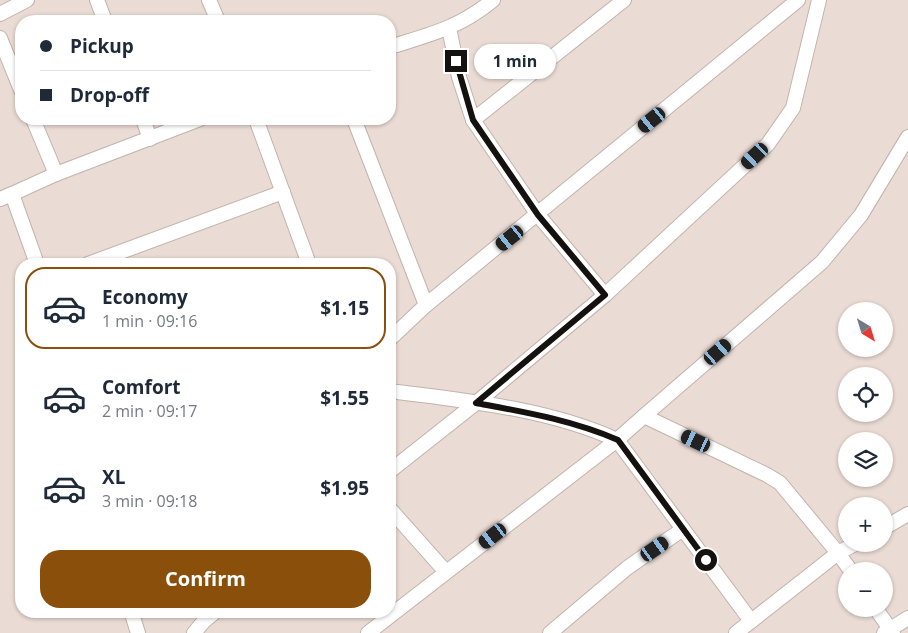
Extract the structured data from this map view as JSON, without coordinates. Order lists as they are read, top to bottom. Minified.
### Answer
{"north":"bottom right","page":{"banner":["Pickup","Drop-off"],"bubble":"1 min","list":[{"name":"Economy","note":"1 min · 09:16","value":"$1.15"},{"name":"Comfort","note":"2 min · 09:17","value":"$1.55"},{"name":"XL","note":"3 min · 09:18","value":"$1.95"}],"map_buttons":["+","−"],"buttons":"Confirm"}}
